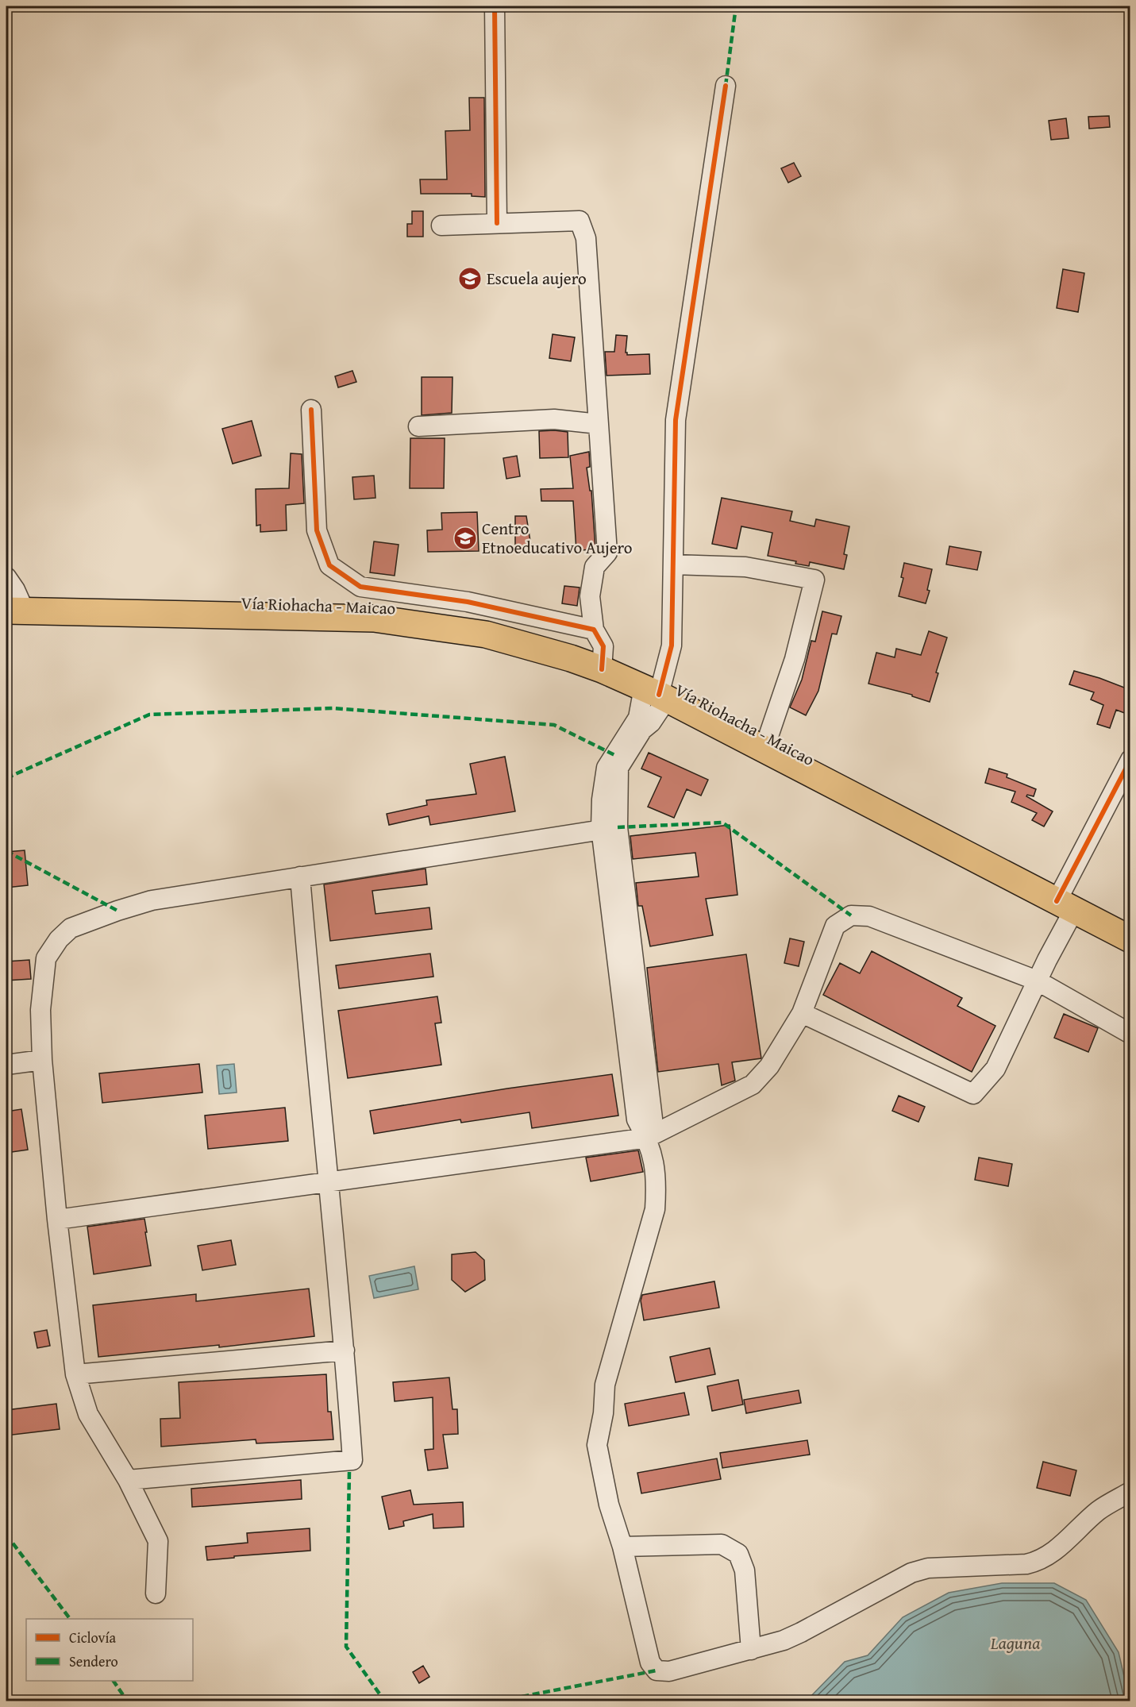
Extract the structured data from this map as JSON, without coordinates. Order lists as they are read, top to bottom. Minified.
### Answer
{"streets":{"highway":["Vía Riohacha - Maicao"]},"water":["Laguna"],"places":{"school or university":["Escuela aujero","Centro Etnoeducativo Aujero"]},"legend":["Ciclovía","Sendero"]}
